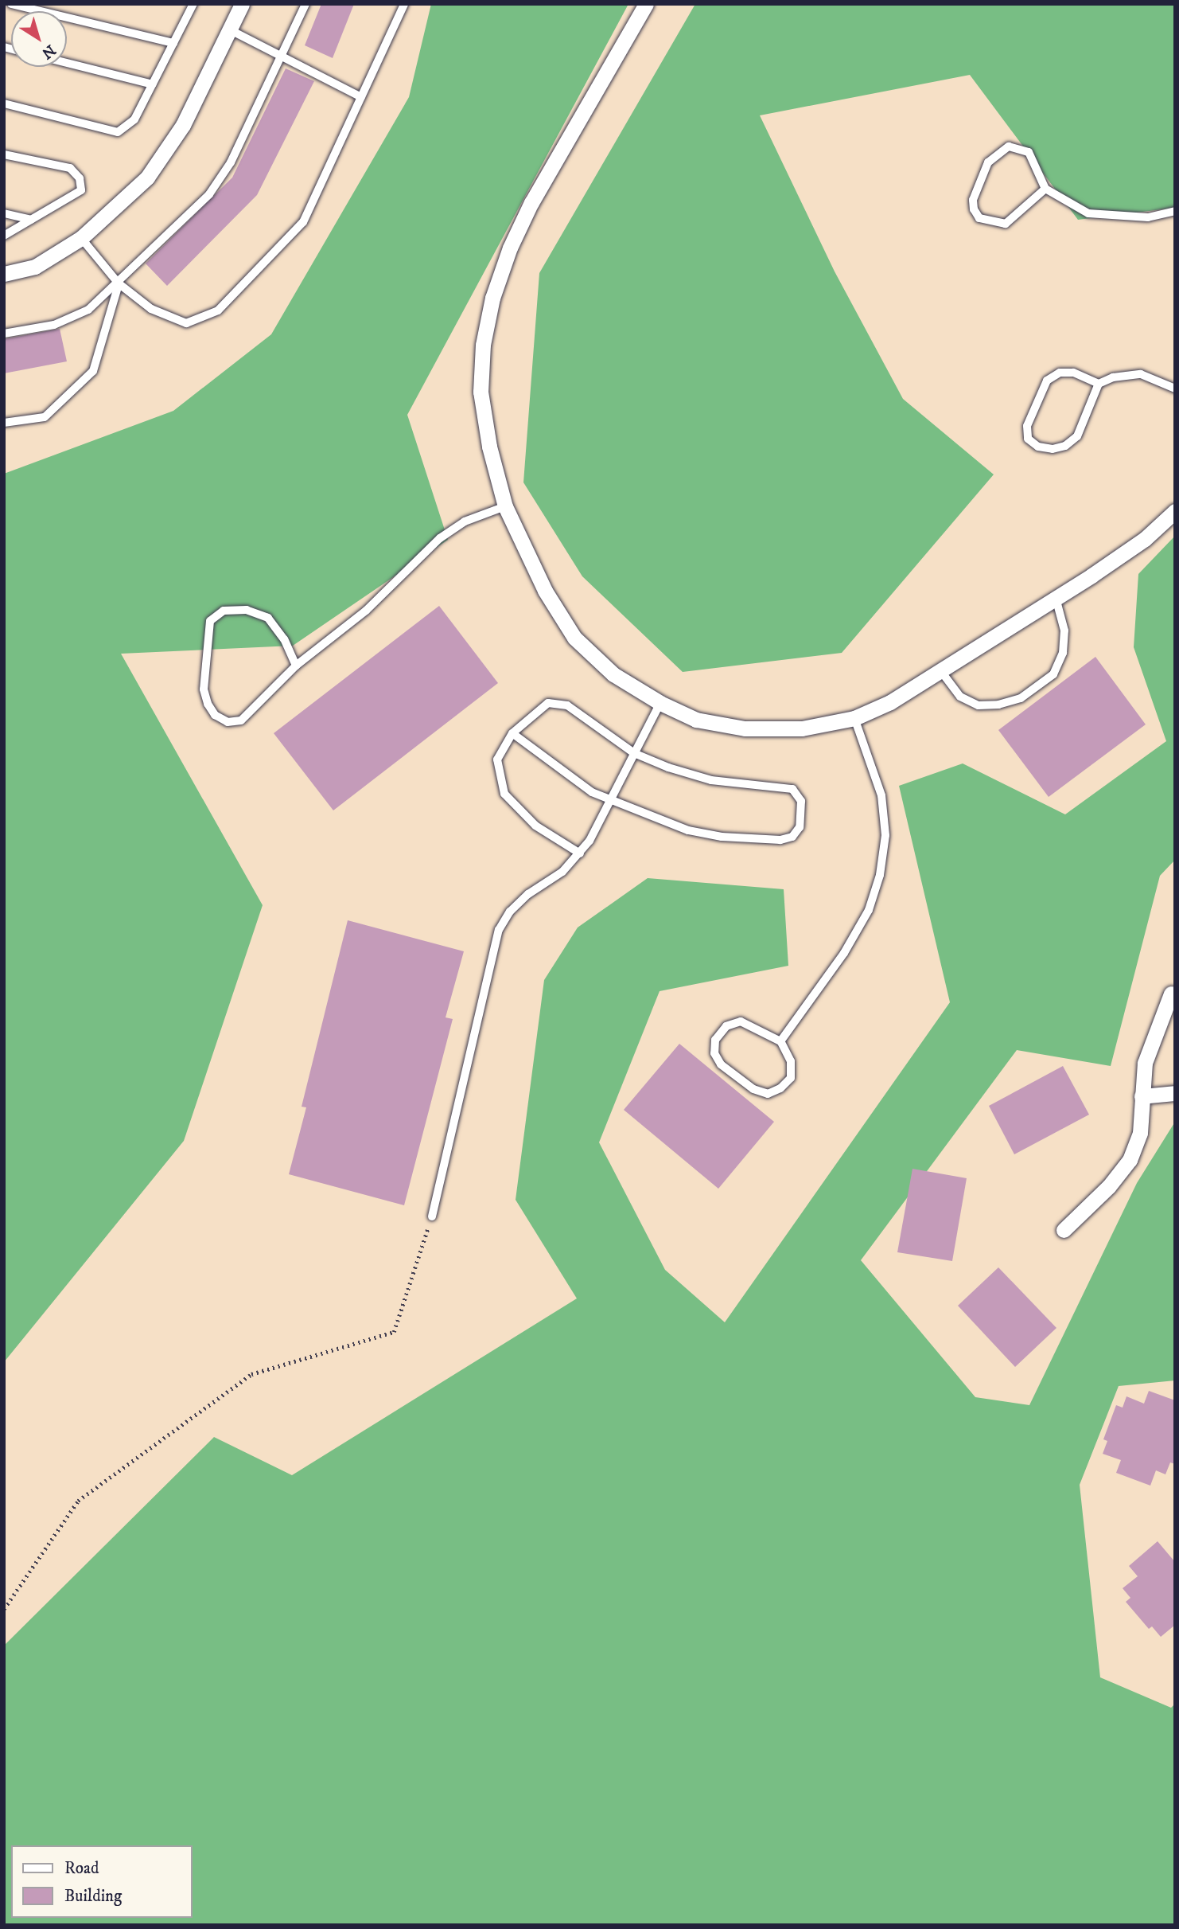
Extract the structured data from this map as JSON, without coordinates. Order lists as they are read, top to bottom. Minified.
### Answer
{"legend":["Road","Building"],"north":"bottom right"}
